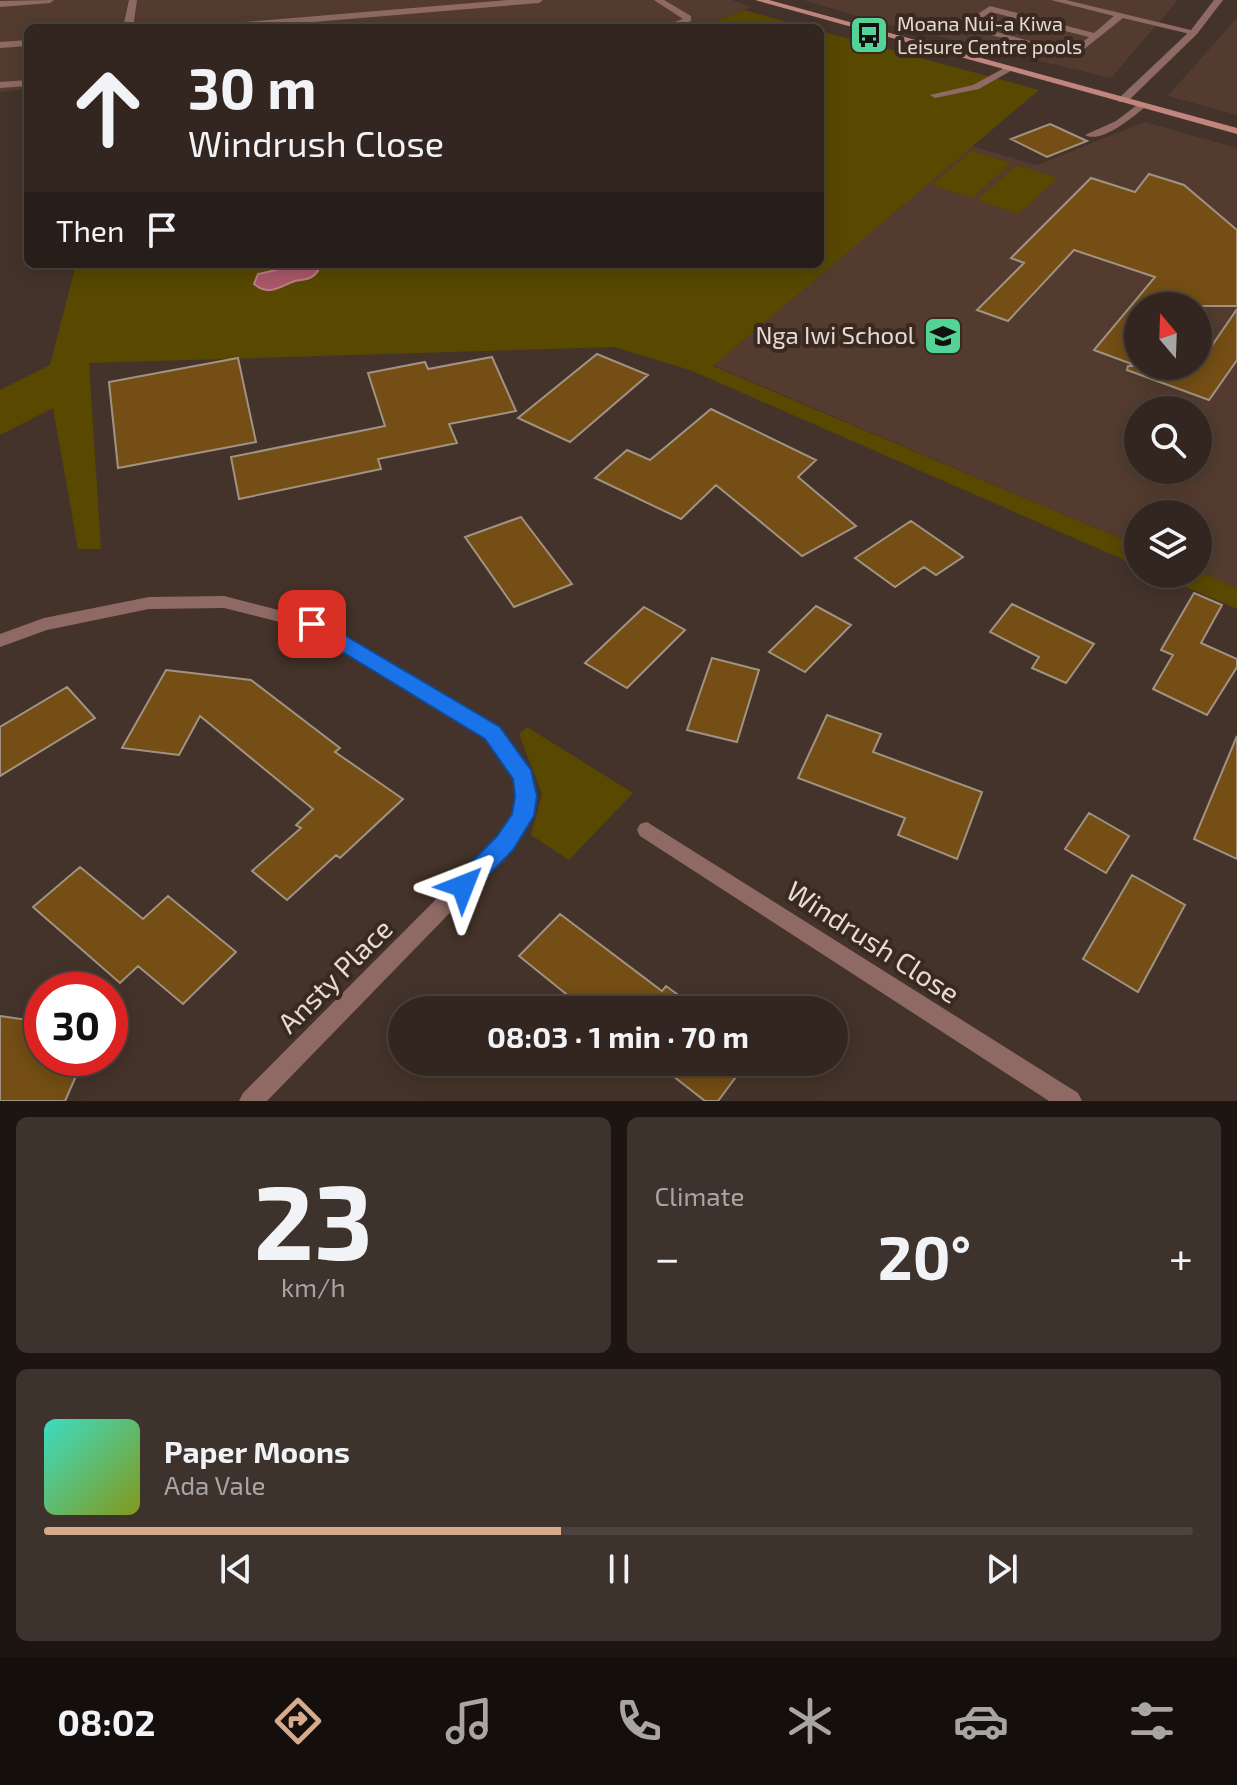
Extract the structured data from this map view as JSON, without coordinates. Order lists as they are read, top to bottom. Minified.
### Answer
{"streets":{"street":["Windrush Close","Ansty Place"]},"places":{"bus stop":["Moana Nui-a Kiwa Leisure Centre pools"],"school or university":["Nga Iwi School"]},"north":"top","page":{"turn":["30 m","Windrush Close"],"then":"Then","limit":"30","trip":"08:03 · 1 min · 70 m","tile":[["23","km/h"],"Climate"],"heat":["−","20°","+"],"song":["Paper Moons","Ada Vale"],"tabs":"08:02"}}
